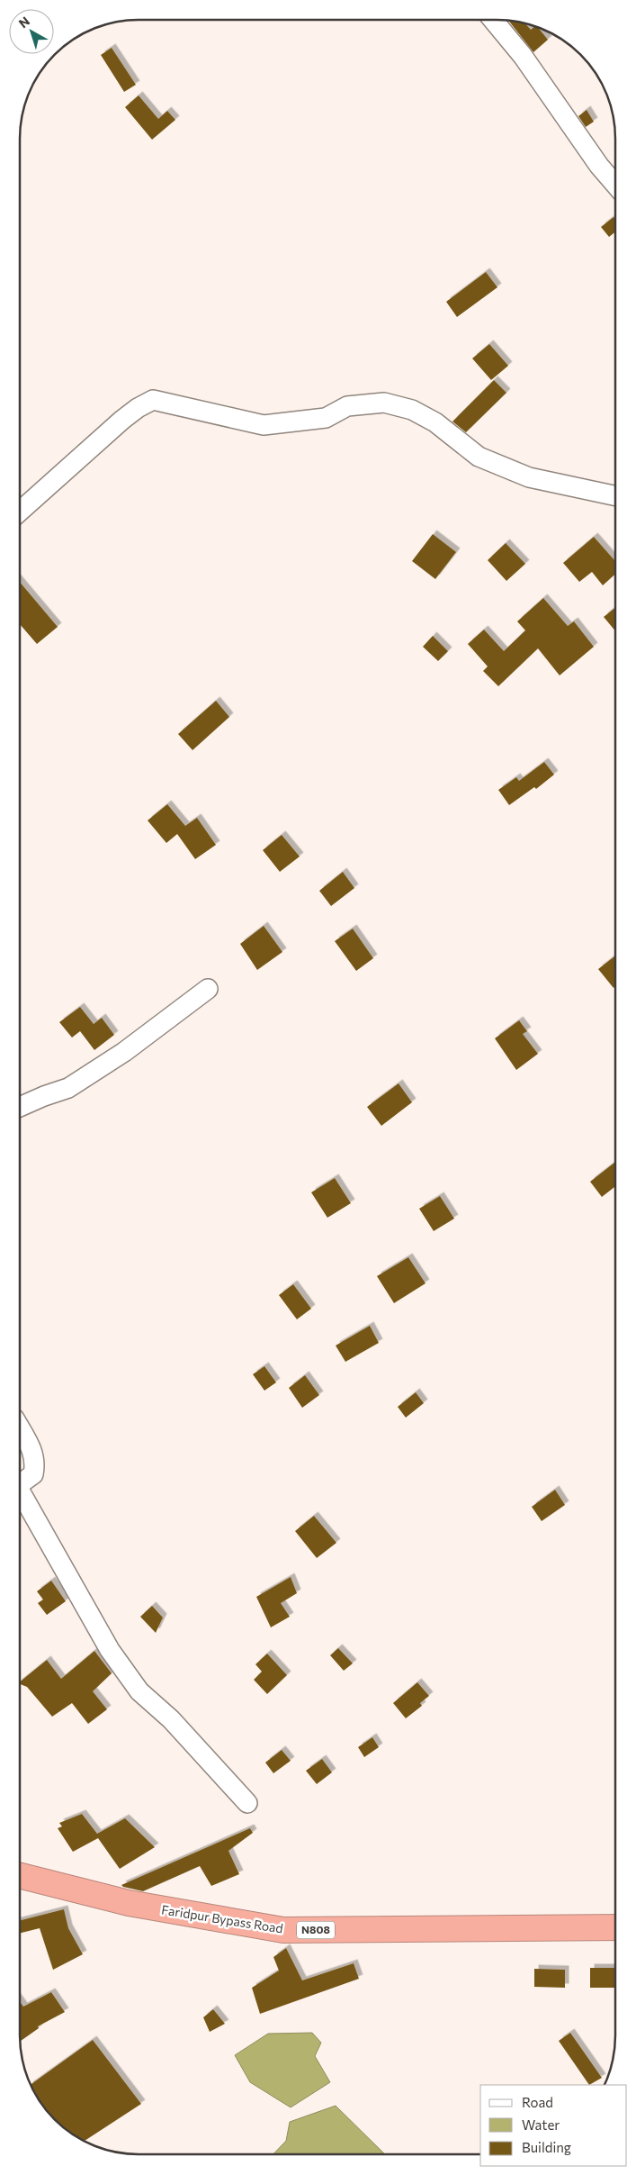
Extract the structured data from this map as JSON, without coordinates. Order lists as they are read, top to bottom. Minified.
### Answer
{"streets":{"highway":["Faridpur Bypass Road","N808"]},"legend":["Road","Water","Building"],"north":"top left"}
